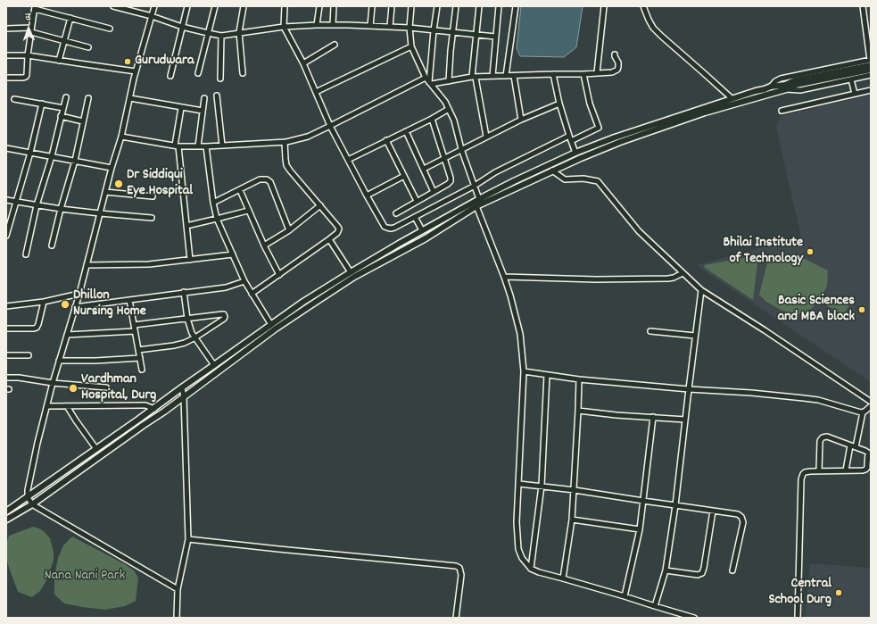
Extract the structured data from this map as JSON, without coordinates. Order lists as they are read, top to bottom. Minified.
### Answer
{"parks":["Nana Nani Park"],"places":["Gurudwara","Dr Siddiqui Eye Hospital","Bhilai Institute of Technology","Dhillon Nursing Home","Basic Sciences and MBA block","Vardhman Hospital, Durg","Central School Durg"],"north":"top"}
